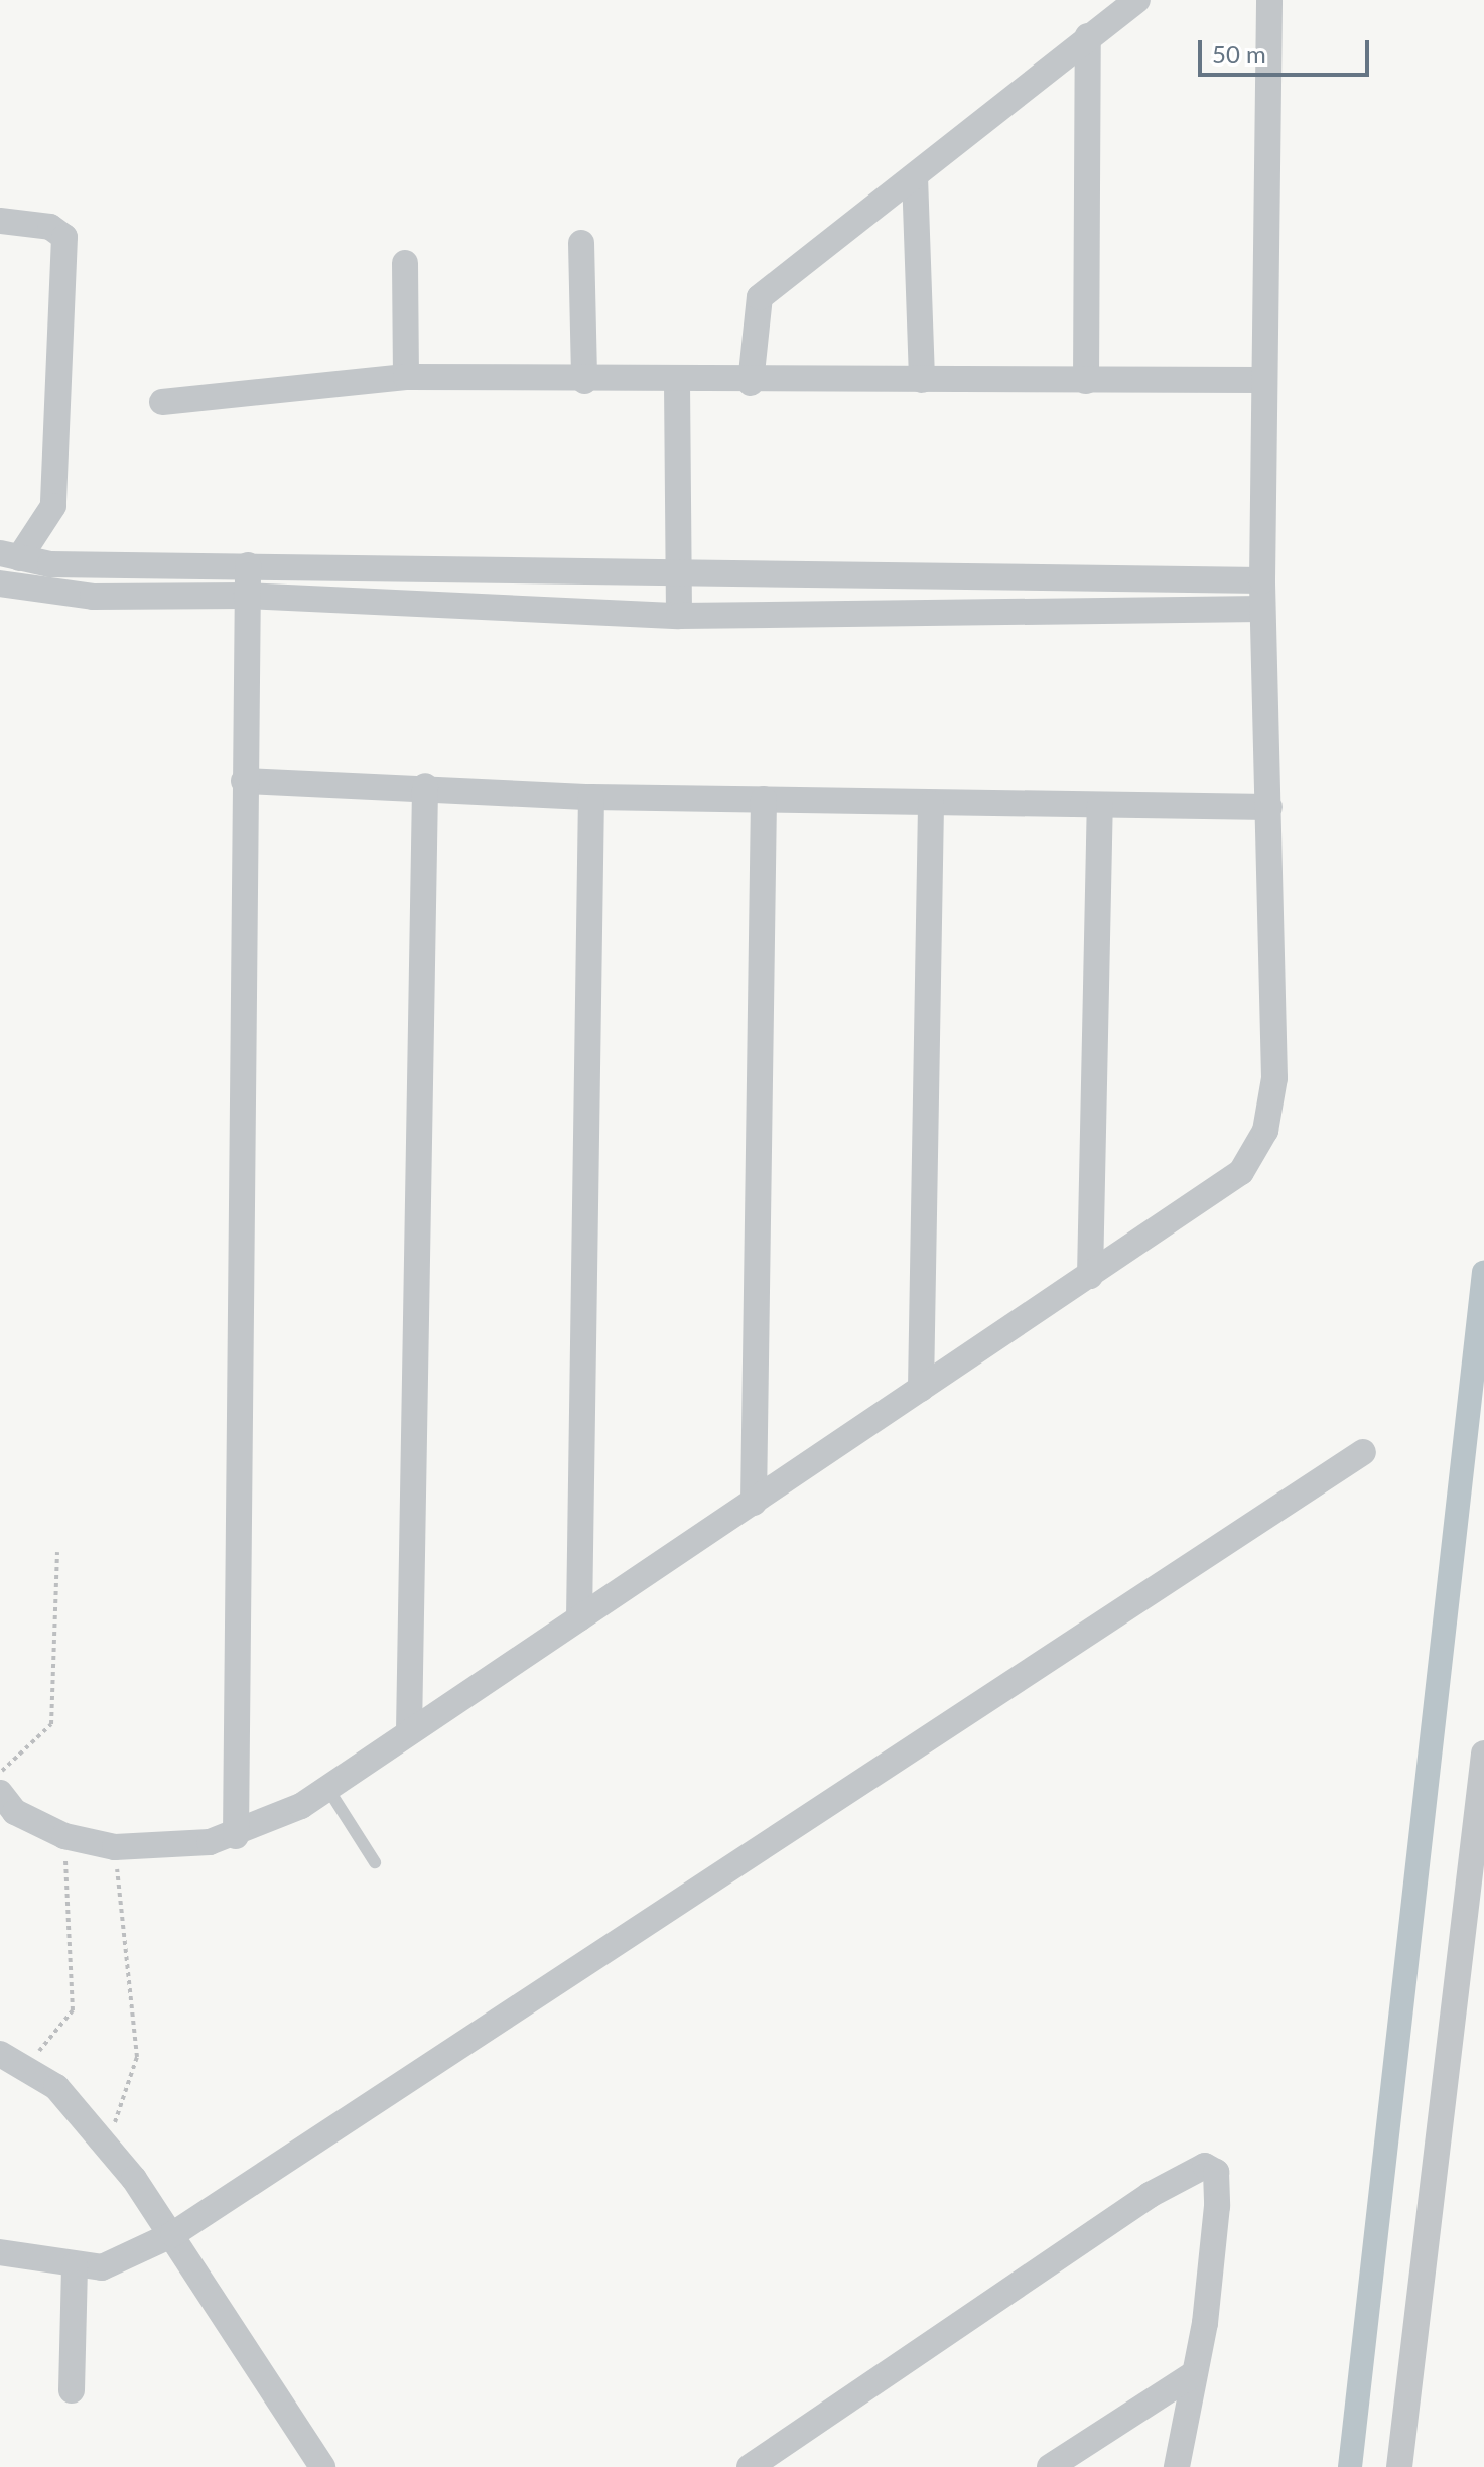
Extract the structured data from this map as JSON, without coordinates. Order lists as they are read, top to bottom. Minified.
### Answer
{"scale_bar":"50 m"}
